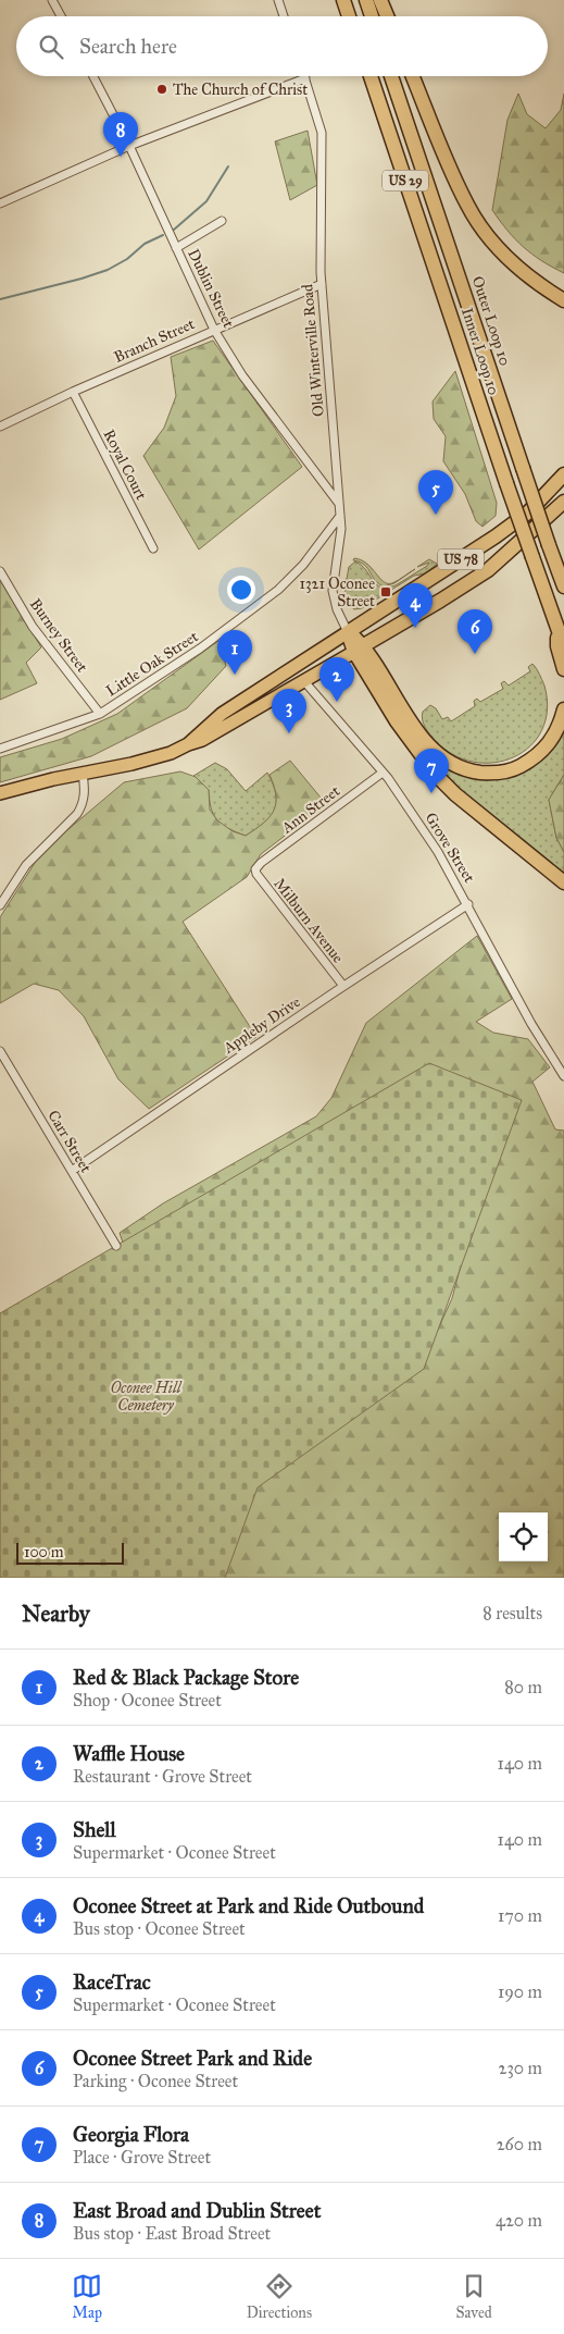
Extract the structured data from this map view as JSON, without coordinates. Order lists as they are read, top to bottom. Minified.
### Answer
{"streets":{"highway":["US 29","Outer Loop 10","Inner Loop 10","US 78"],"street":["Dublin Street","Branch Street","Old Winterville Road","Royal Court","Burney Street","Little Oak Street","Ann Street","Grove Street","Milburn Avenue","Appleby Drive","Carr Street"]},"crossings":[["Dublin Street","Branch Street"],["Dublin Street","Old Winterville Road"],["Branch Street","Old Winterville Road"],["Branch Street","Royal Court"],["Old Winterville Road","US 78"],["Old Winterville Road","Little Oak Street"],["Burney Street","Little Oak Street"],["Ann Street","Grove Street"],["Ann Street","Milburn Avenue"],["Grove Street","Appleby Drive"],["Milburn Avenue","Appleby Drive"],["Appleby Drive","Carr Street"]],"parks":["Oconee Hill Cemetery"],"places":{"other":["The Church of Christ"],"transit":["1321 Oconee Street"]},"scale_bar":"100 m","page":{"search":"Search here","pins":["8","5","4","6","1","2","3","7"],"scale":"100 m","heading":["Nearby","8 results"],"list":[{"mark":"1","name":"Red & Black Package Store","note":"Shop · Oconee Street","value":"80 m"},{"mark":"2","name":"Waffle House","note":"Restaurant · Grove Street","value":"140 m"},{"mark":"3","name":"Shell","note":"Supermarket · Oconee Street","value":"140 m"},{"mark":"4","name":"Oconee Street at Park and Ride Outbound","note":"Bus stop · Oconee Street","value":"170 m"},{"mark":"5","name":"RaceTrac","note":"Supermarket · Oconee Street","value":"190 m"},{"mark":"6","name":"Oconee Street Park and Ride","note":"Parking · Oconee Street","value":"230 m"},{"mark":"7","name":"Georgia Flora","note":"Place · Grove Street","value":"260 m"},{"mark":"8","name":"East Broad and Dublin Street","note":"Bus stop · East Broad Street","value":"420 m"}],"nav":["Map","Directions","Saved"]}}
